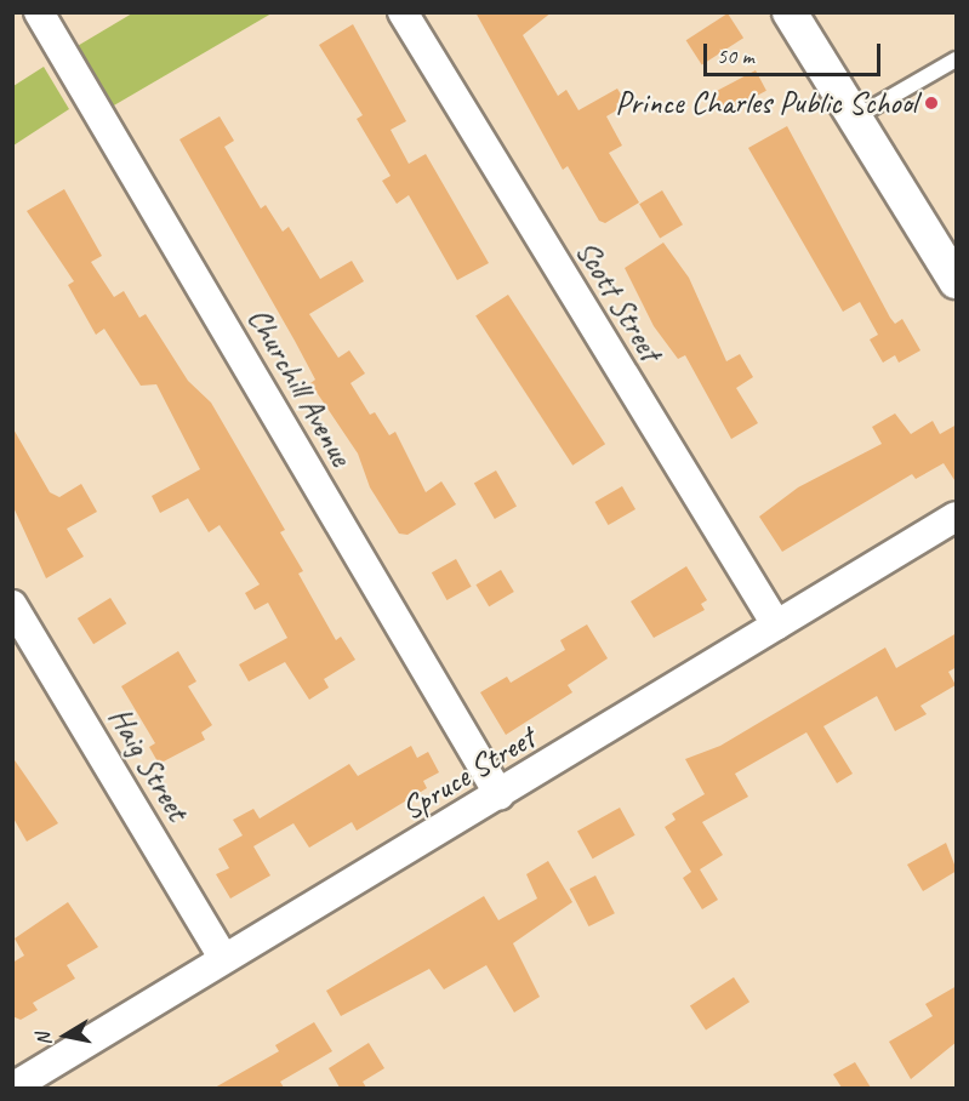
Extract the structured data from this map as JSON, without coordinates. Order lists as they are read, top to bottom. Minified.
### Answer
{"streets":{"street":["Scott Street","Churchill Avenue","Haig Street","Spruce Street"]},"crossings":[["Scott Street","Spruce Street"],["Churchill Avenue","Spruce Street"],["Haig Street","Spruce Street"]],"places":["Prince Charles Public School"],"scale_bar":"50 m","north":"left"}
